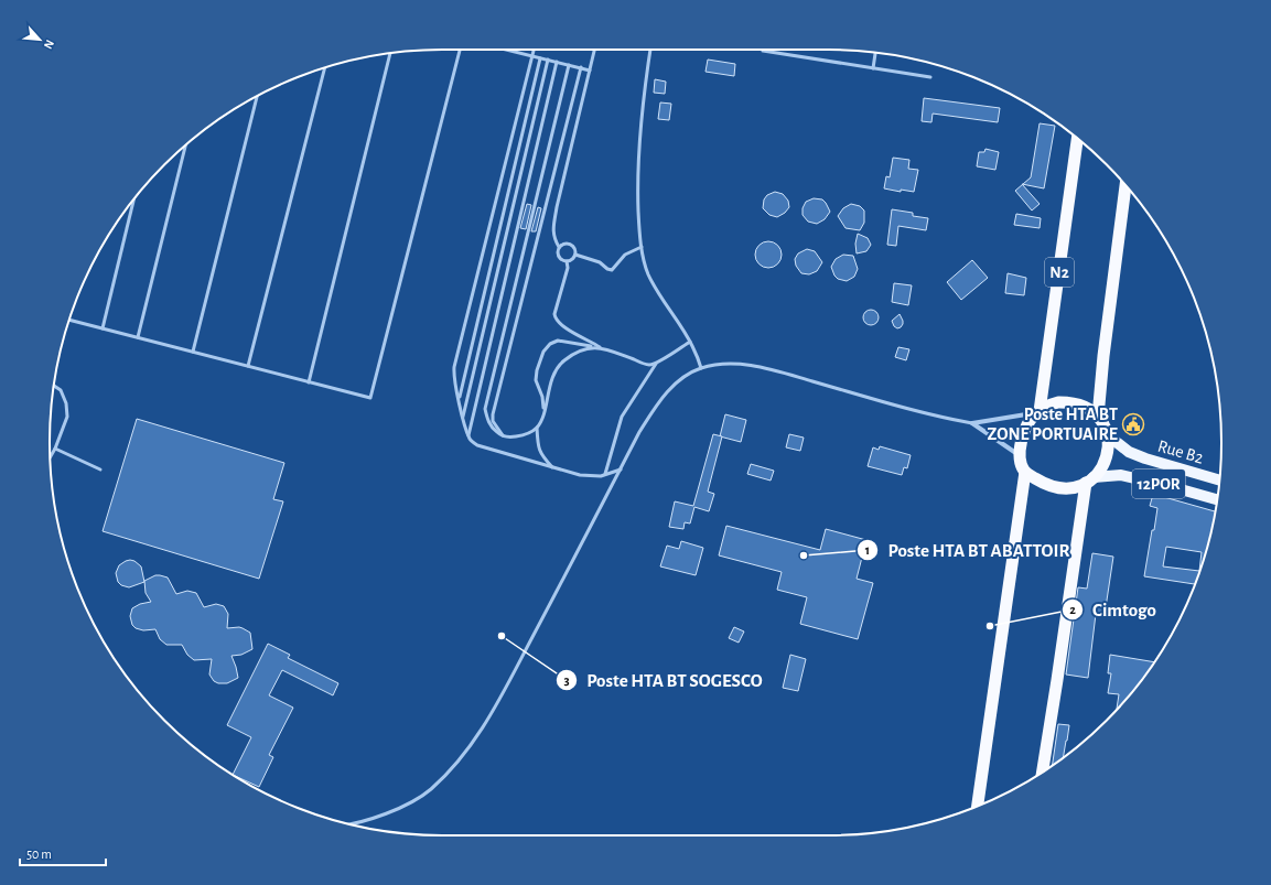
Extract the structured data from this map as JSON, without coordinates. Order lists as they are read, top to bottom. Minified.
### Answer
{"streets":{"highway":["N2"],"main road":["Rue B2","12POR"]},"crossings":[["N2","Rue B2"]],"places":{"public building":["Poste HTA BT ZONE PORTUAIRE"],"other":["Poste HTA BT ABATTOIR","Cimtogo","Poste HTA BT SOGESCO"]},"scale_bar":"50 m","north":"bottom right"}
